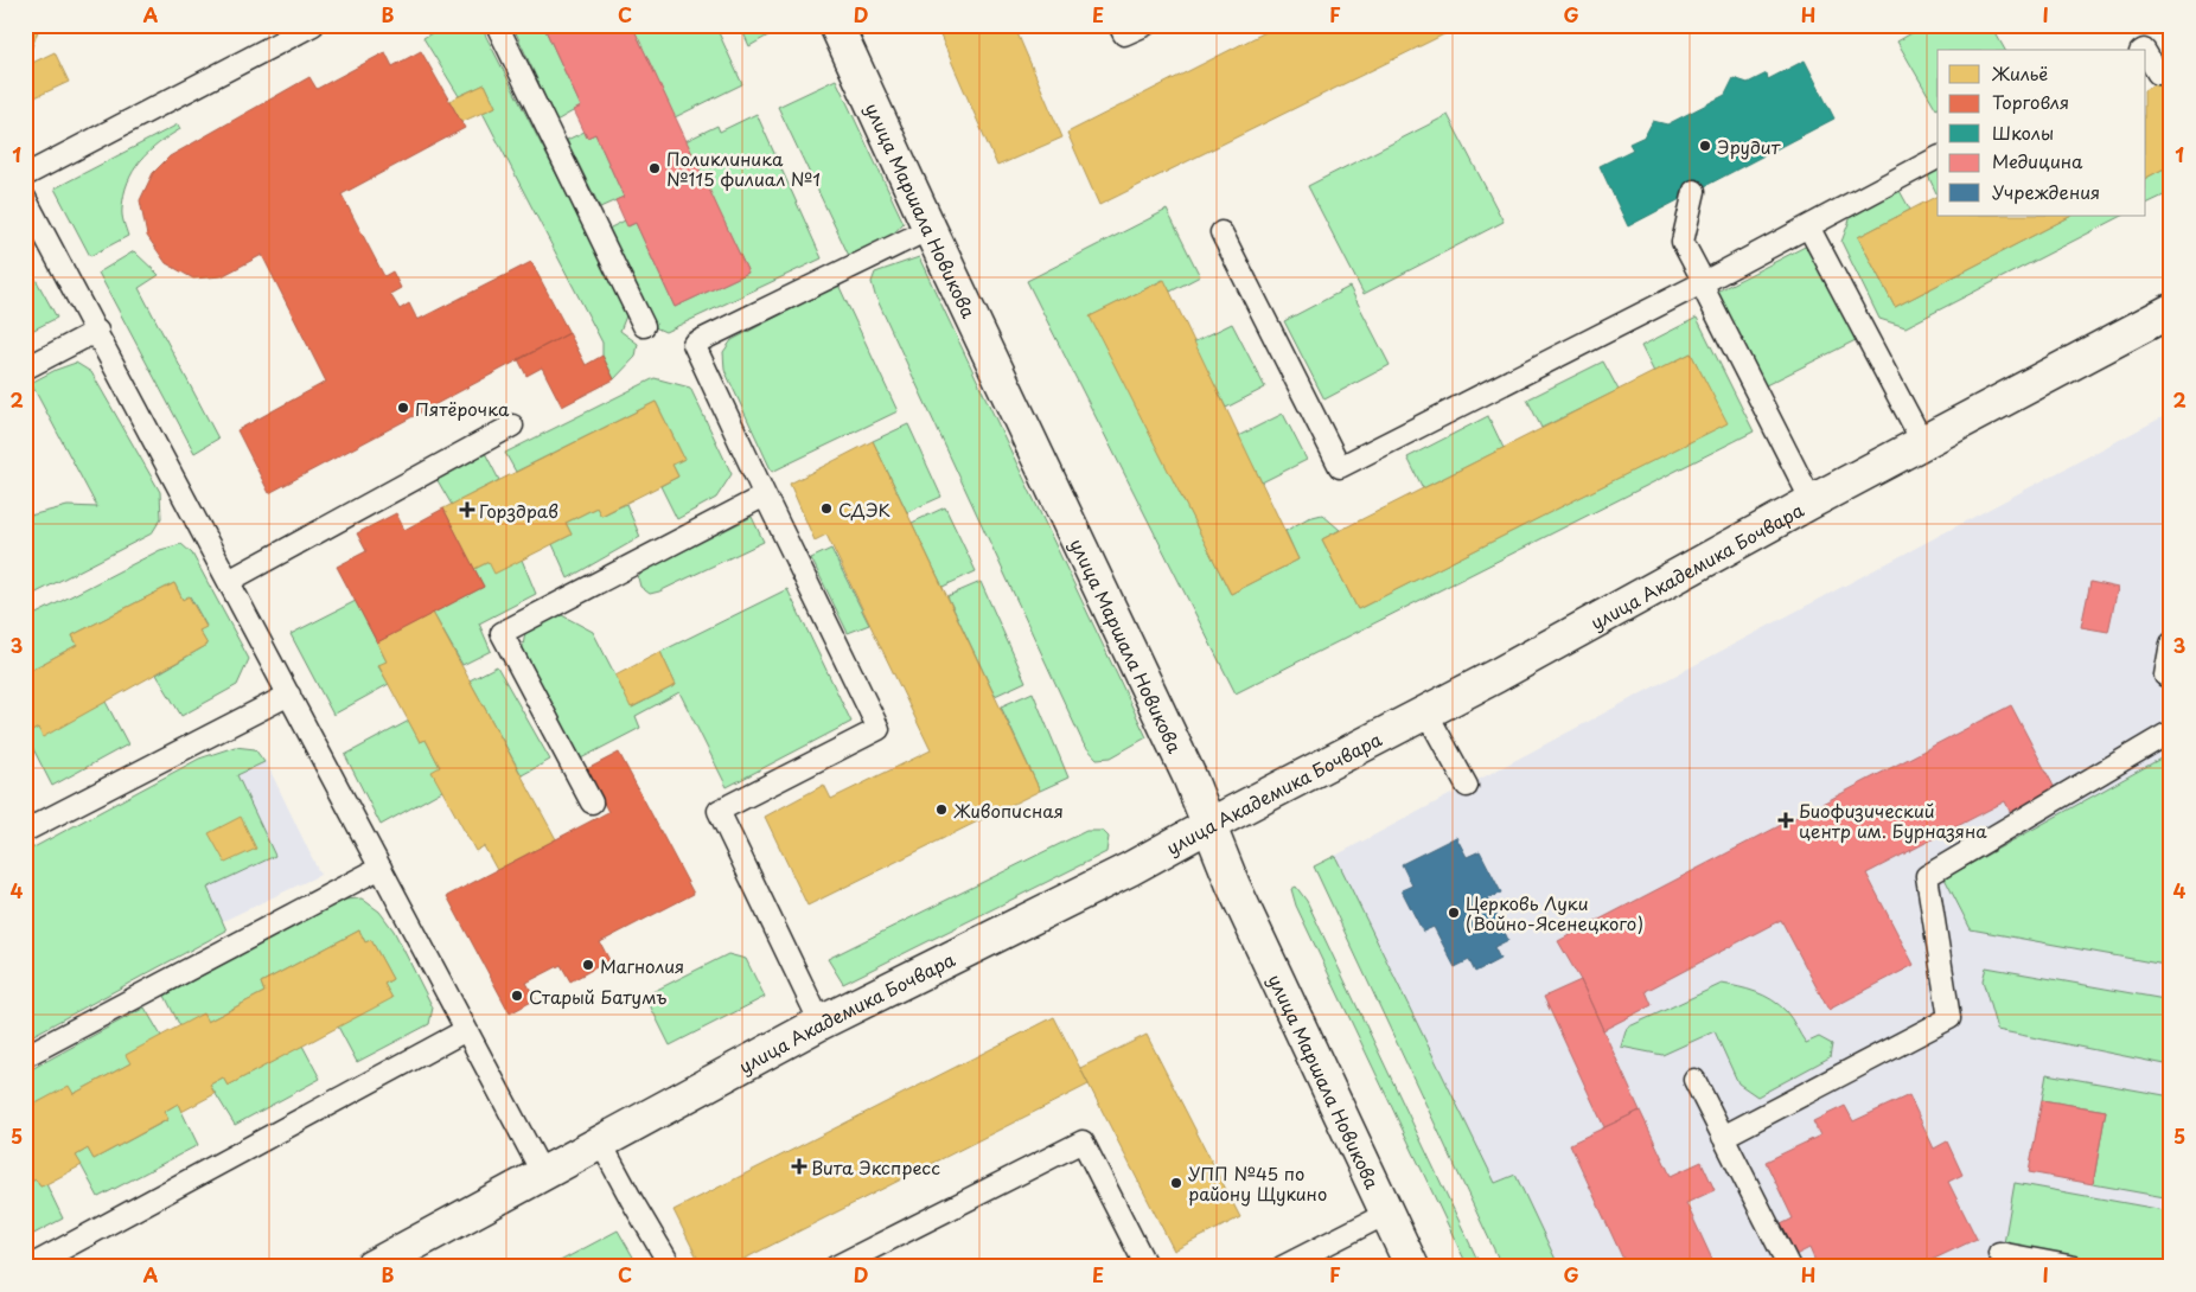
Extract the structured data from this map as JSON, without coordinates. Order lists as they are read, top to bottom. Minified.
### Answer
{"streets":{"street":["улица Маршала Новикова","улица Академика Бочвара"]},"crossings":[["улица Маршала Новикова","улица Академика Бочвара"]],"places":{"other":["Эрудит","Поликлиника №115 филиал №1","Пятёрочка","СДЭК","Живописная","Церковь Луки (Войно-Ясенецкого)","Магнолия","Старый Батумъ","УПП №45 по району Щукино"],"health":["Горздрав","Биофизический центр им. Бурназяна","Вита Экспресс"]},"legend":["Жильё","Торговля","Школы","Медицина","Учреждения"],"grid":{"columns":["A","B","C","D","E","F","G","H","I"],"rows":["1","2","3","4","5"]}}
